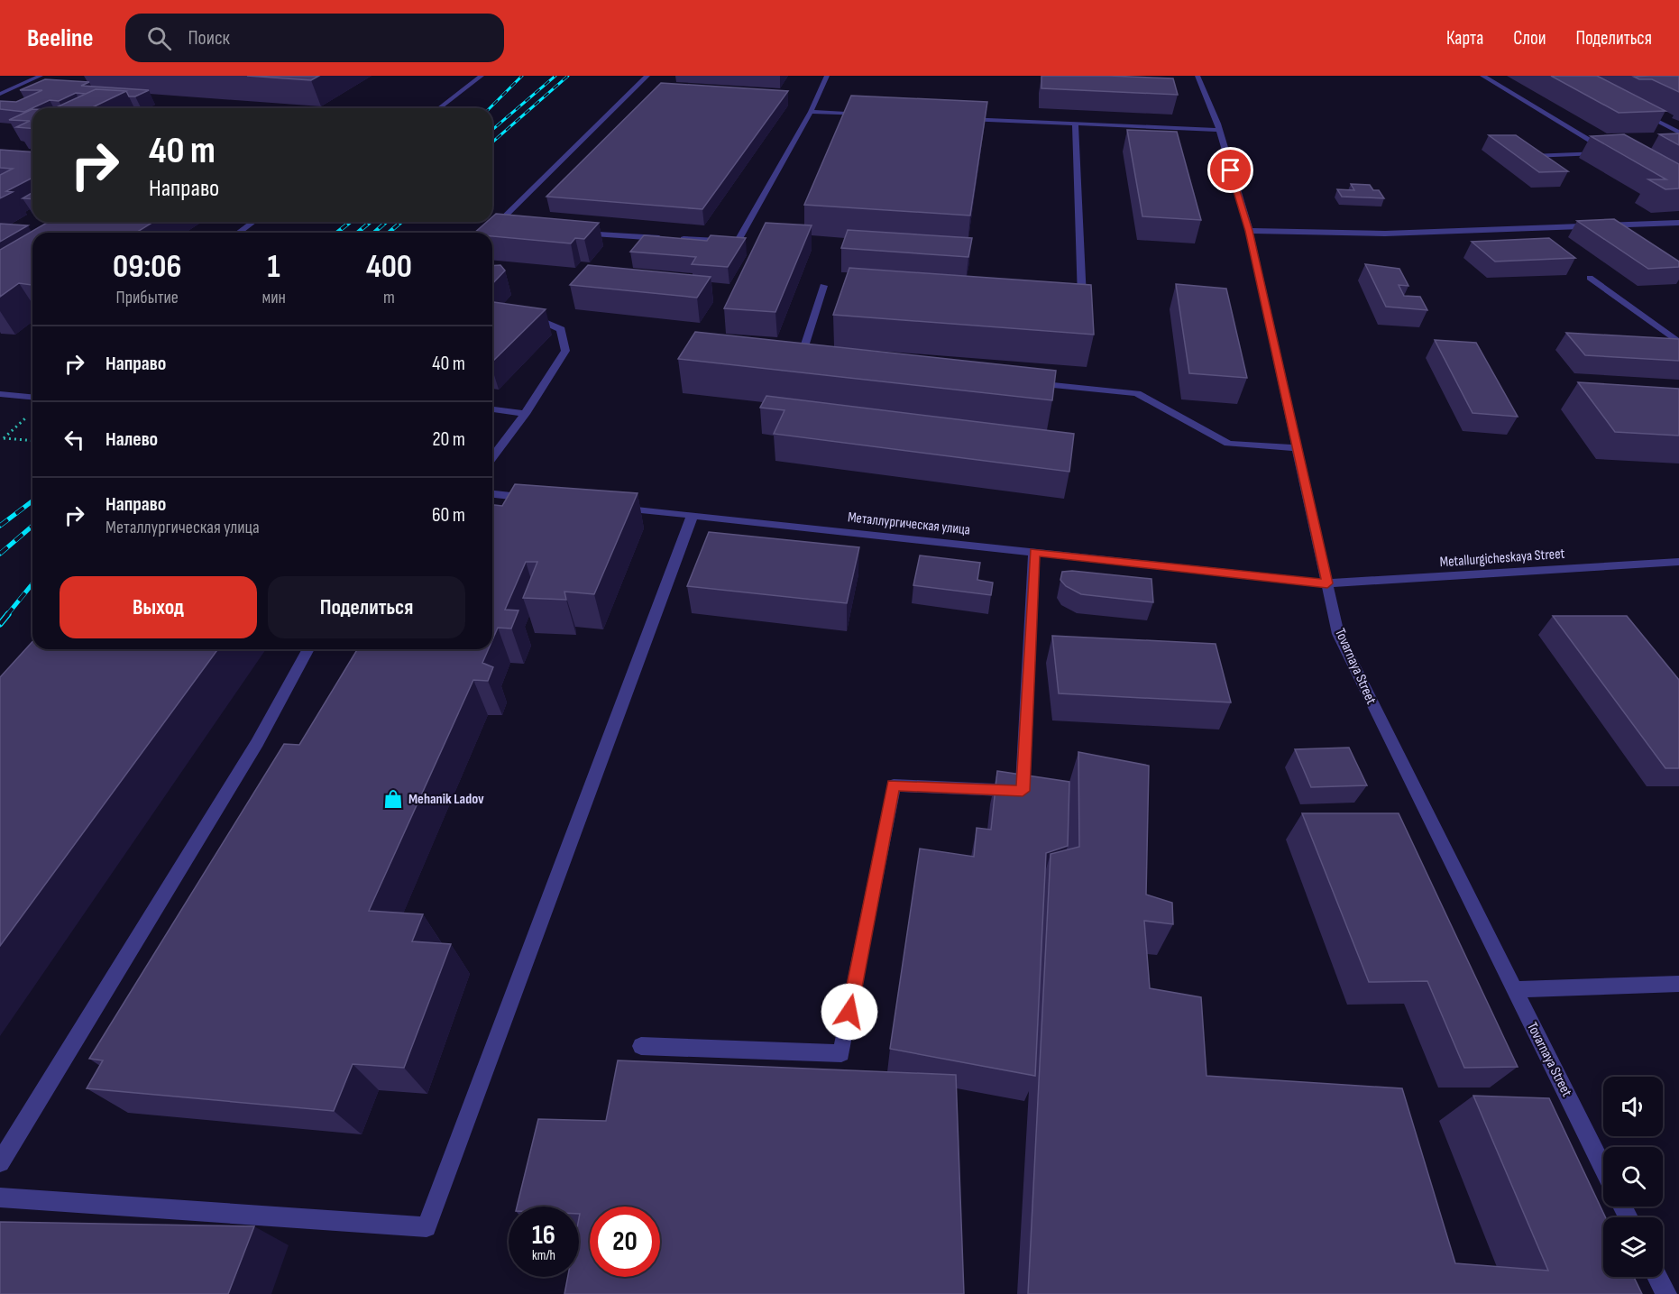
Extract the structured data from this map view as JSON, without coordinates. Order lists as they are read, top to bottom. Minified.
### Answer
{"streets":{"street":["Металлургическая улица","Metallurgicheskaya Street","Tovarnaya Street"]},"crossings":[["Металлургическая улица","Metallurgicheskaya Street"],["Металлургическая улица","Tovarnaya Street"],["Metallurgicheskaya Street","Tovarnaya Street"]],"places":{"shop":["Mehanik Ladov"]},"page":{"header":"Beeline","search":"Поиск","nav":["Карта","Слои","Поделиться"],"turn":["40 m","Направо"],"eta":["09:06","Прибытие","1","мин","400","m"],"list":[{"name":"Направо","value":"40 m"},{"name":"Налево","value":"20 m"},{"name":"Направо","note":"Металлургическая улица","value":"60 m"}],"buttons":["Выход","Поделиться"],"speed":"16 km/h","limit":"20"}}
